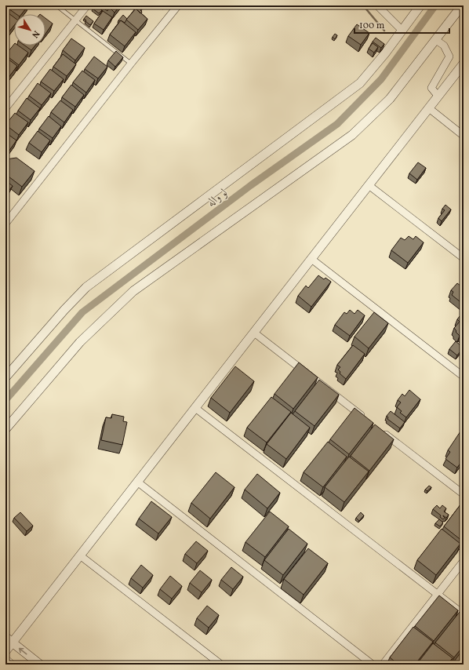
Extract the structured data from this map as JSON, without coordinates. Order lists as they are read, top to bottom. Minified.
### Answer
{"water":["لو واله"],"scale_bar":"100 m","north":"bottom right"}
